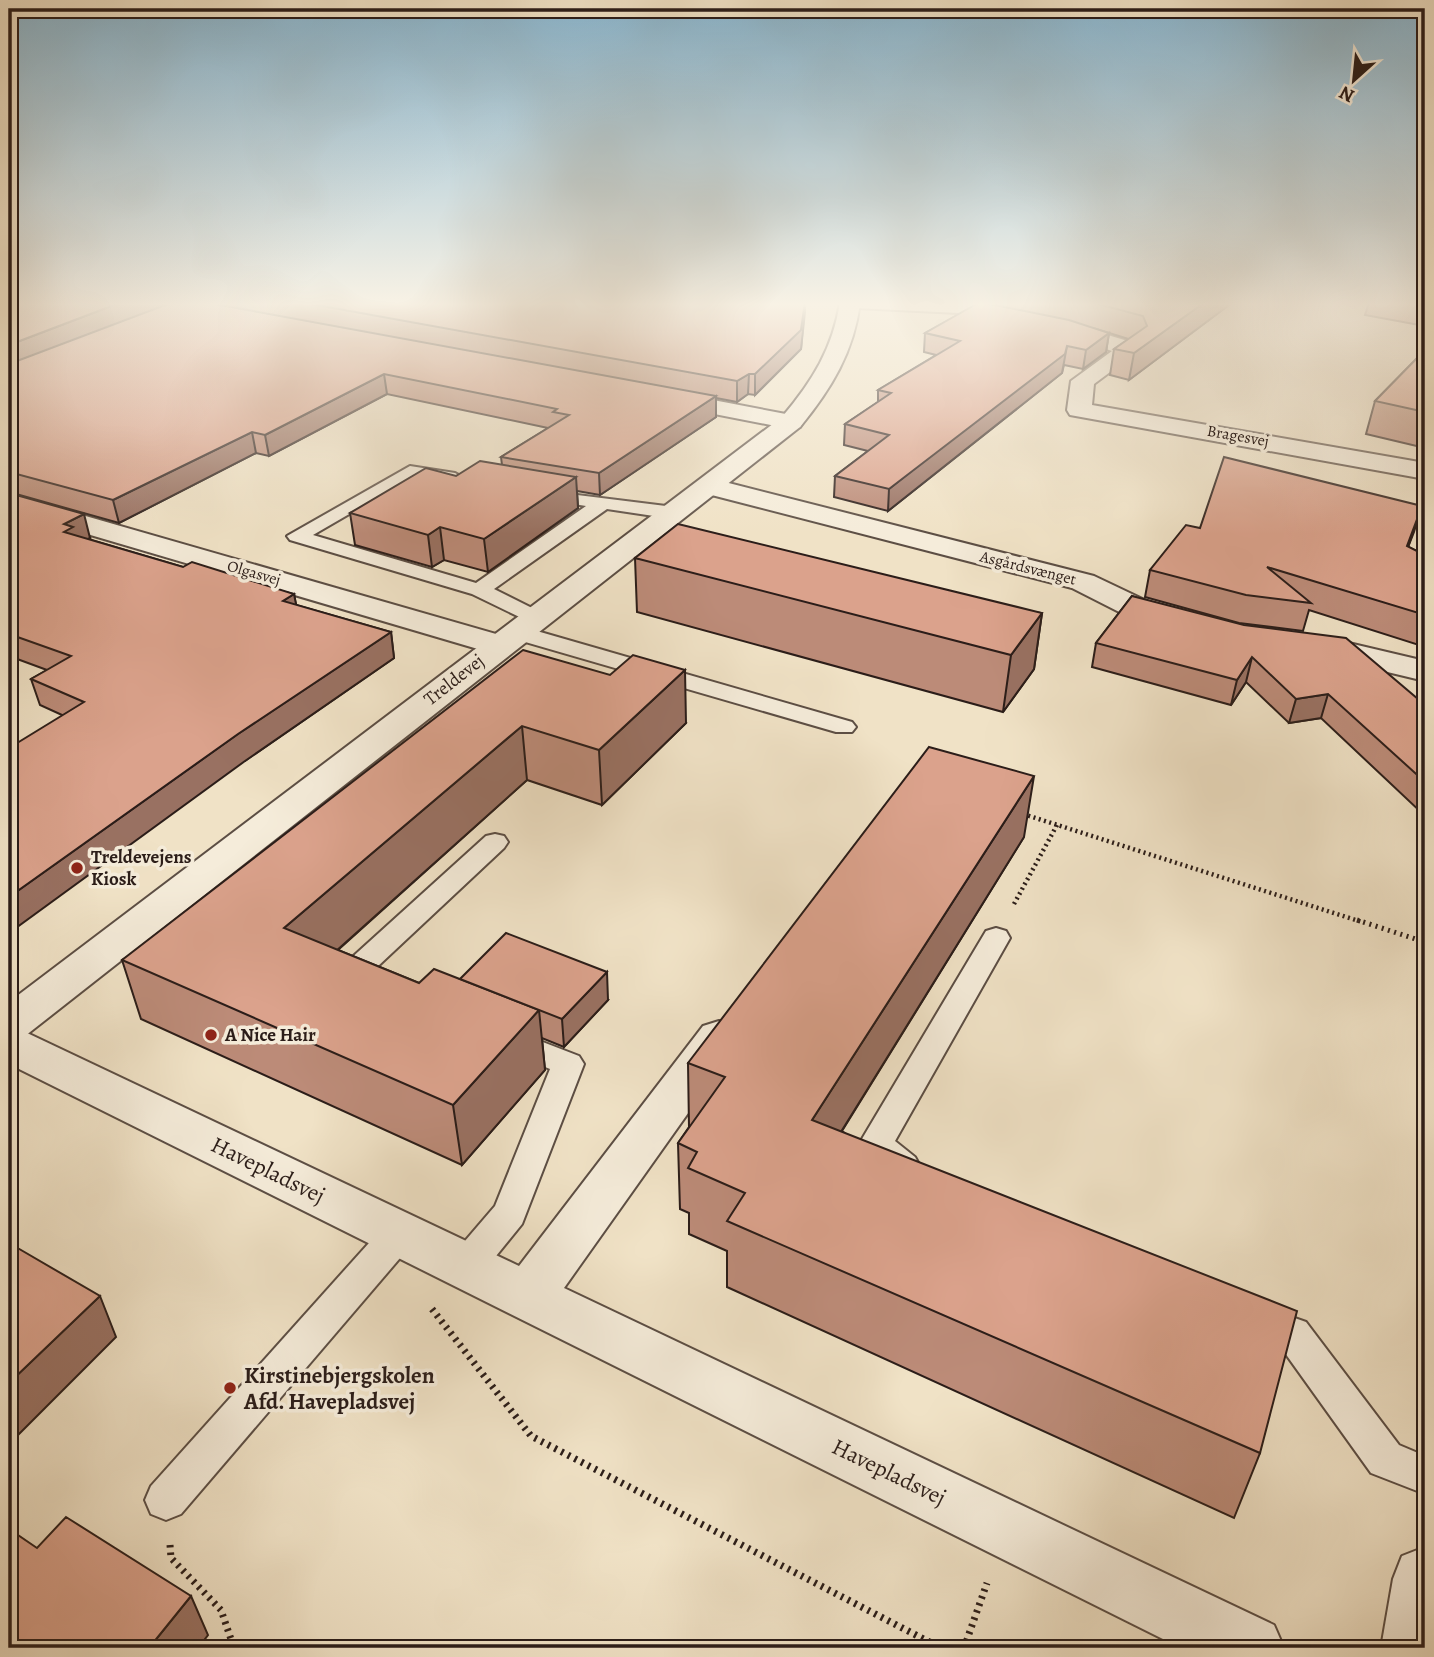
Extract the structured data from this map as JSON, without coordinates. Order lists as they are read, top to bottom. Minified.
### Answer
{"streets":{"street":["Bragesvej","Asgårdsvænget","Olgasvej","Treldevej","Havepladsvej"]},"crossings":[["Asgårdsvænget","Treldevej"],["Olgasvej","Treldevej"],["Treldevej","Havepladsvej"]],"places":["Treldevejens Kiosk","A Nice Hair","Kirstinebjergskolen Afd. Havepladsvej"],"north":"bottom left"}
